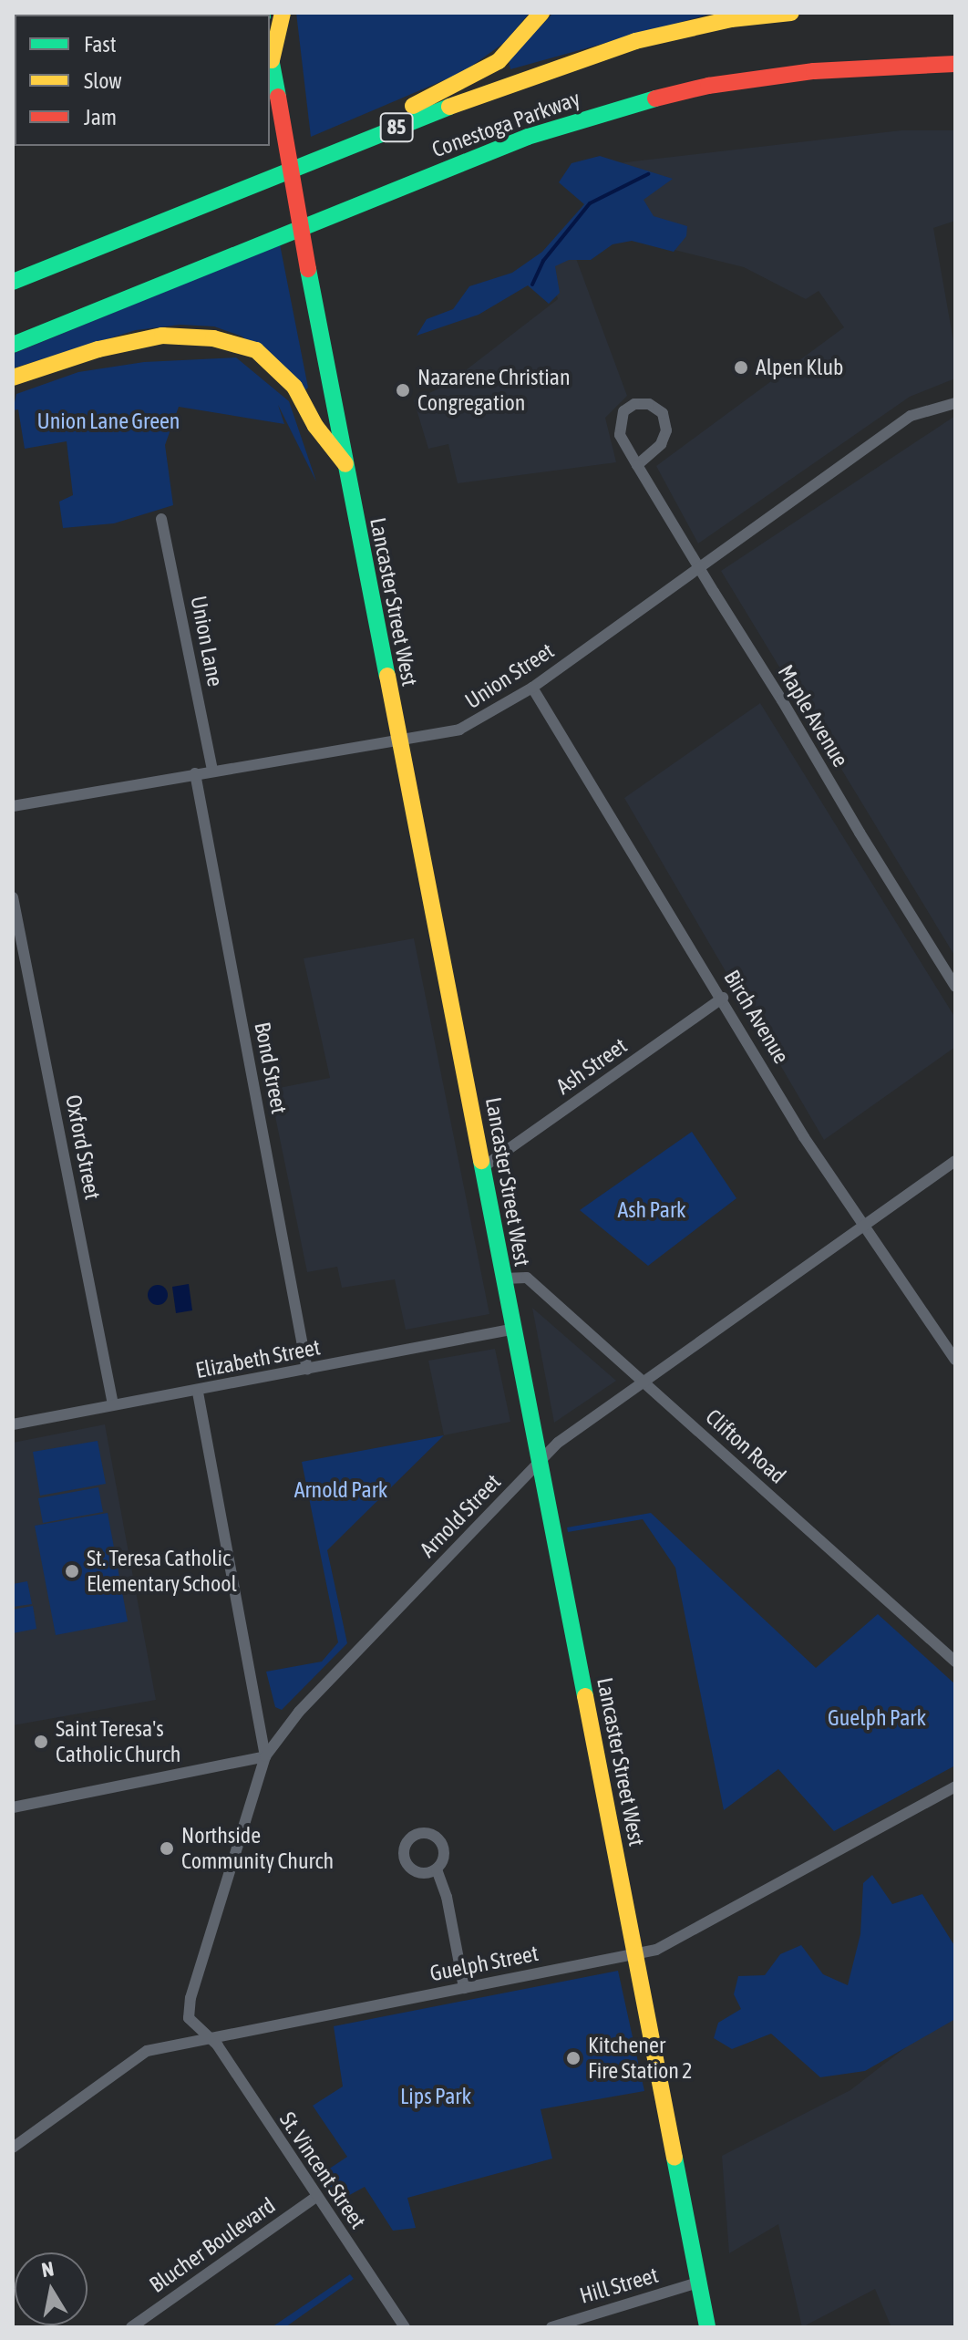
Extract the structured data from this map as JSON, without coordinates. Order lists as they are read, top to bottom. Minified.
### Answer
{"streets":{"main road":["Conestoga Parkway","85","Lancaster Street West"],"street":["Union Lane","Union Street","Maple Avenue","Birch Avenue","Ash Street","Bond Street","Oxford Street","Elizabeth Street","Clifton Road","Arnold Street","Guelph Street","St. Vincent Street","Blucher Boulevard","Hill Street"]},"crossings":[["Lancaster Street West","Union Street"],["Lancaster Street West","Ash Street"],["Lancaster Street West","Elizabeth Street"],["Lancaster Street West","Clifton Road"],["Lancaster Street West","Arnold Street"],["Lancaster Street West","Guelph Street"],["Lancaster Street West","Hill Street"],["Union Lane","Union Street"],["Union Street","Maple Avenue"],["Union Street","Birch Avenue"],["Union Street","Bond Street"],["Birch Avenue","Ash Street"],["Birch Avenue","Arnold Street"],["Bond Street","Elizabeth Street"],["Oxford Street","Elizabeth Street"],["Clifton Road","Arnold Street"],["Arnold Street","Guelph Street"],["Arnold Street","St. Vincent Street"],["Guelph Street","St. Vincent Street"],["St. Vincent Street","Blucher Boulevard"]],"parks":["Union Lane Green","Ash Park","Arnold Park","Guelph Park","Lips Park"],"places":["Alpen Klub","Nazarene Christian Congregation","St. Teresa Catholic Elementary School","Saint Teresa's Catholic Church","Northside Community Church","Kitchener Fire Station 2"],"legend":["Fast","Slow","Jam"],"north":"top"}
